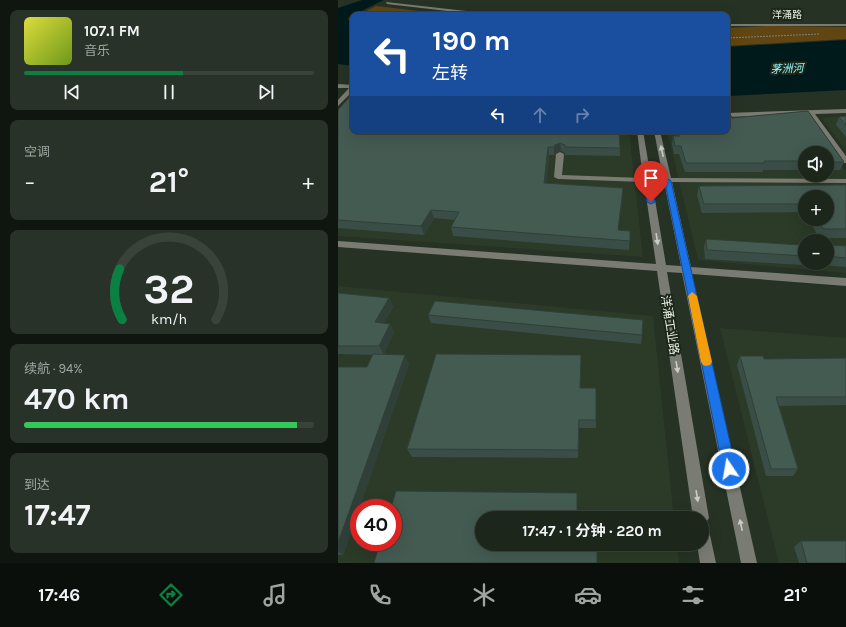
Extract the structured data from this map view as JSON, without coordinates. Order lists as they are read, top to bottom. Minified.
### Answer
{"streets":{"street":["洋涌路","洋涌工业路"]},"water":["茅洲河"],"page":{"turn":["190 m","左转"],"song":["107.1 FM","音乐"],"tile":["空调",["续航 · 94%","470 km"],["到达","17:47"]],"map_buttons":["+","−"],"heat":["−","21°","+"],"limit":"40","trip":"17:47 · 1 分钟 · 220 m","tabs":["17:46","21°"],"gauge":["32","km/h"]}}
